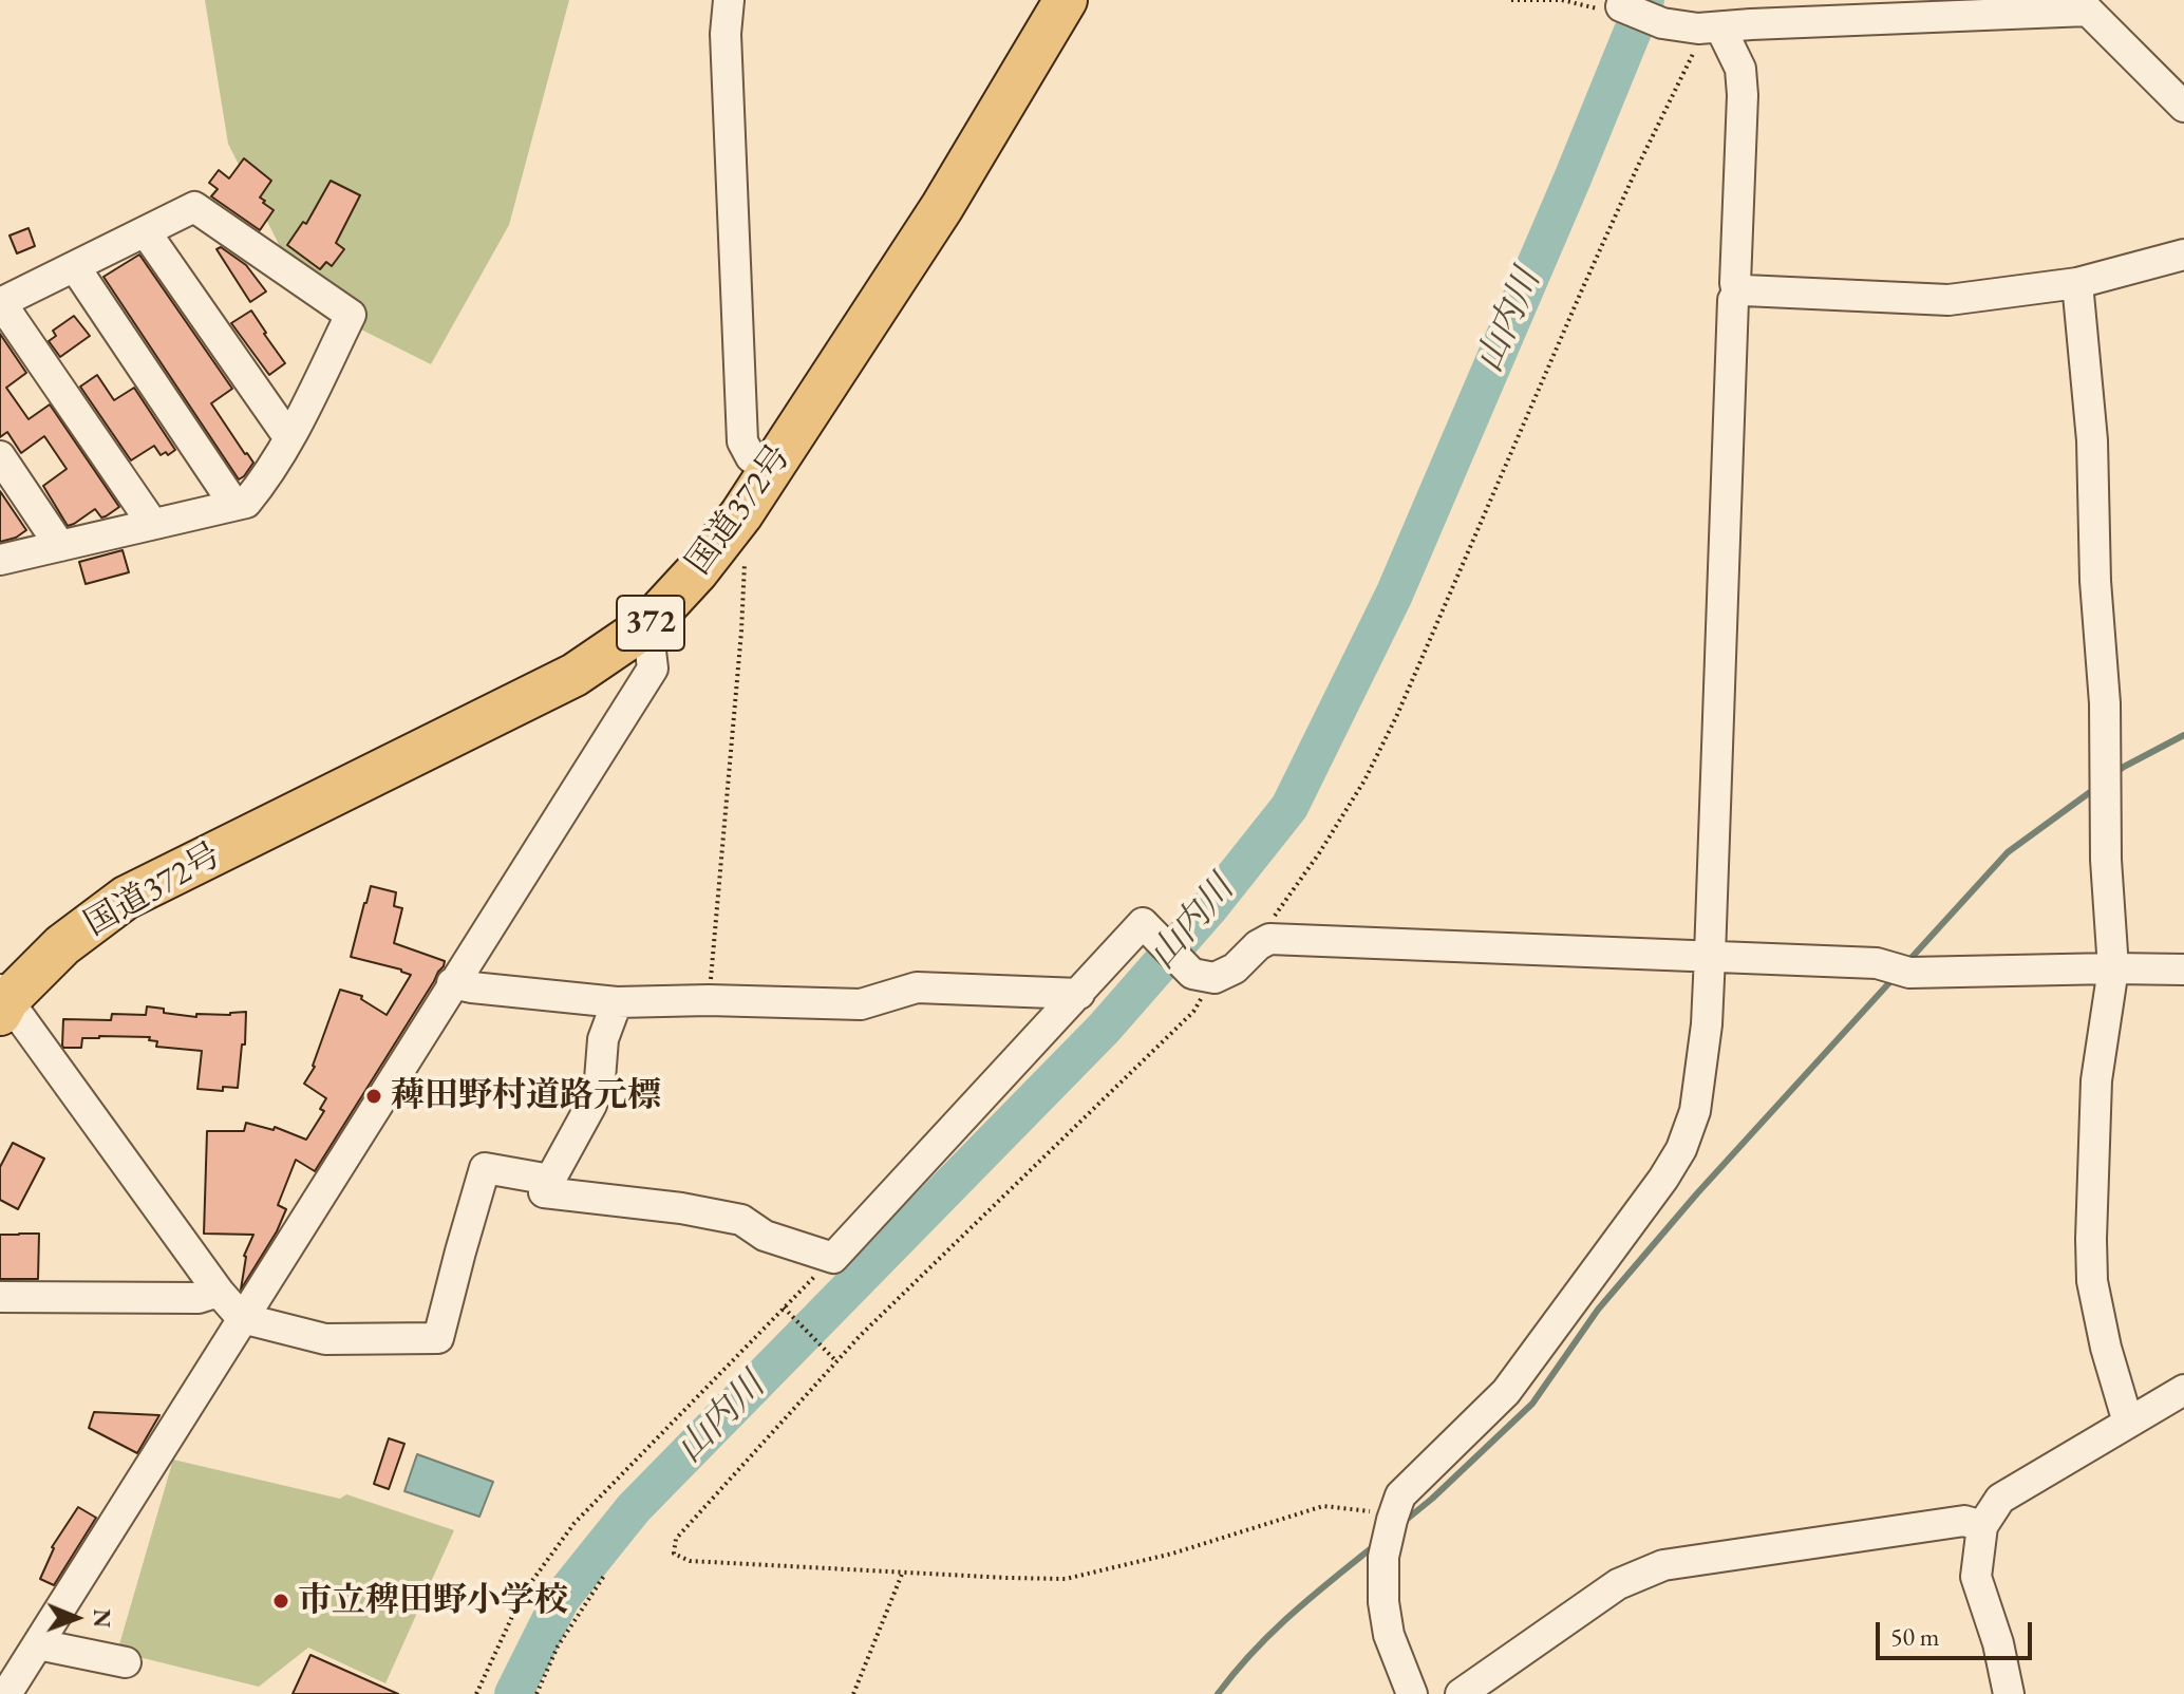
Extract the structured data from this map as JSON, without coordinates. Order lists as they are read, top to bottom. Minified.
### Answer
{"streets":{"highway":["国道372号","372"]},"water":["山内川"],"places":["薭田野村道路元標","市立稗田野小学校"],"scale_bar":"50 m","north":"right"}
